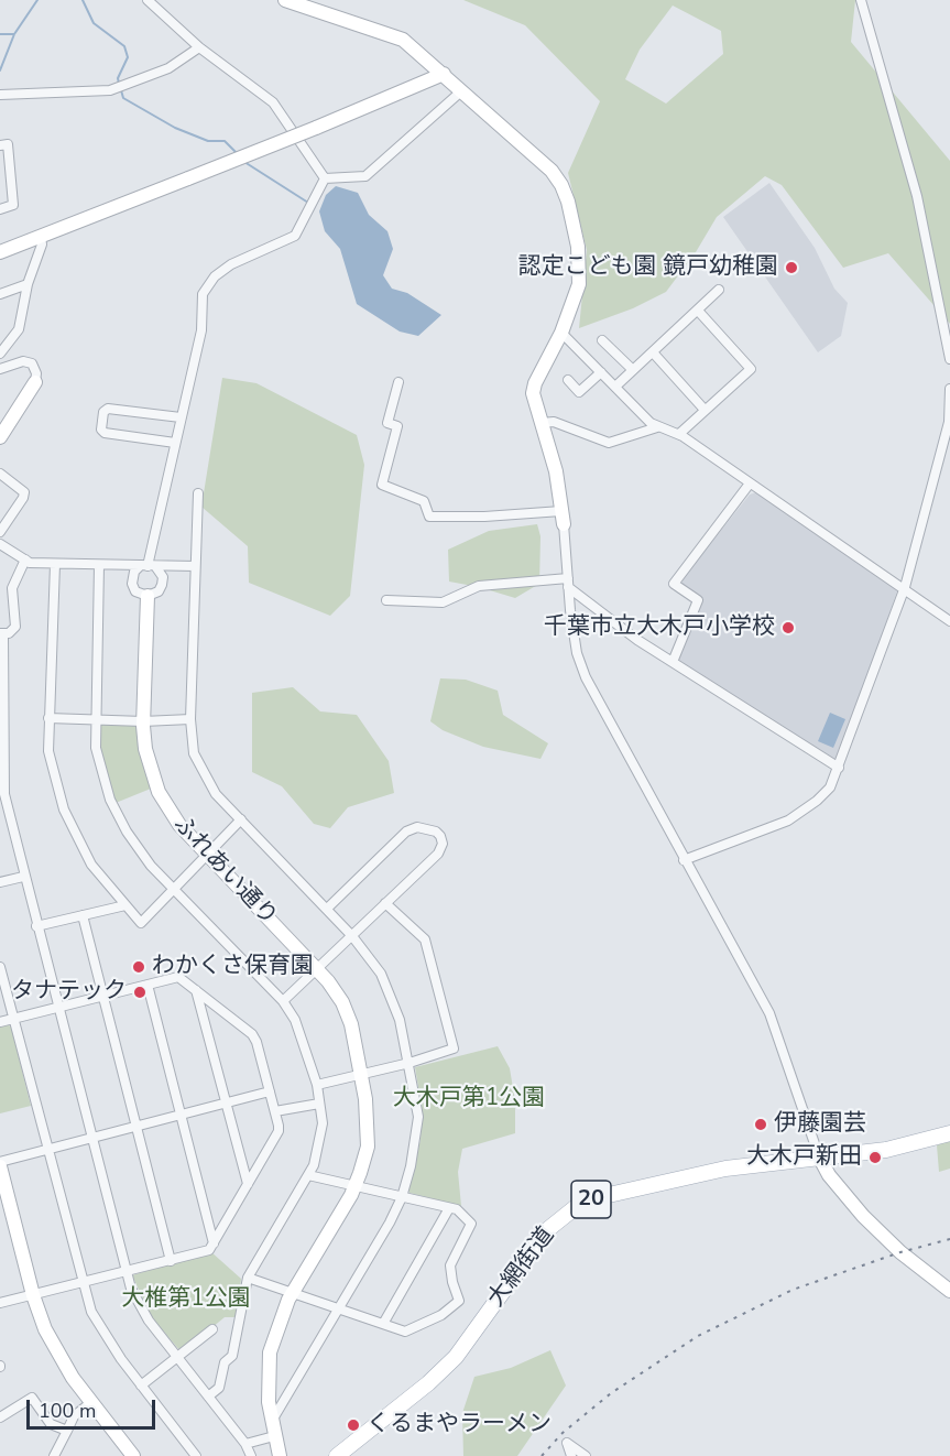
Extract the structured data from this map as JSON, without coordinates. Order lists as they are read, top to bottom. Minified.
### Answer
{"streets":{"main road":["20","大網街道"],"street":["ふれあい通り"]},"parks":["大木戸第1公園","大椎第1公園"],"places":["認定こども園 鏡戸幼稚園","千葉市立大木戸小学校","わかくさ保育園","タナテック","伊藤園芸","大木戸新田","くるまやラーメン"],"scale_bar":"100 m"}
